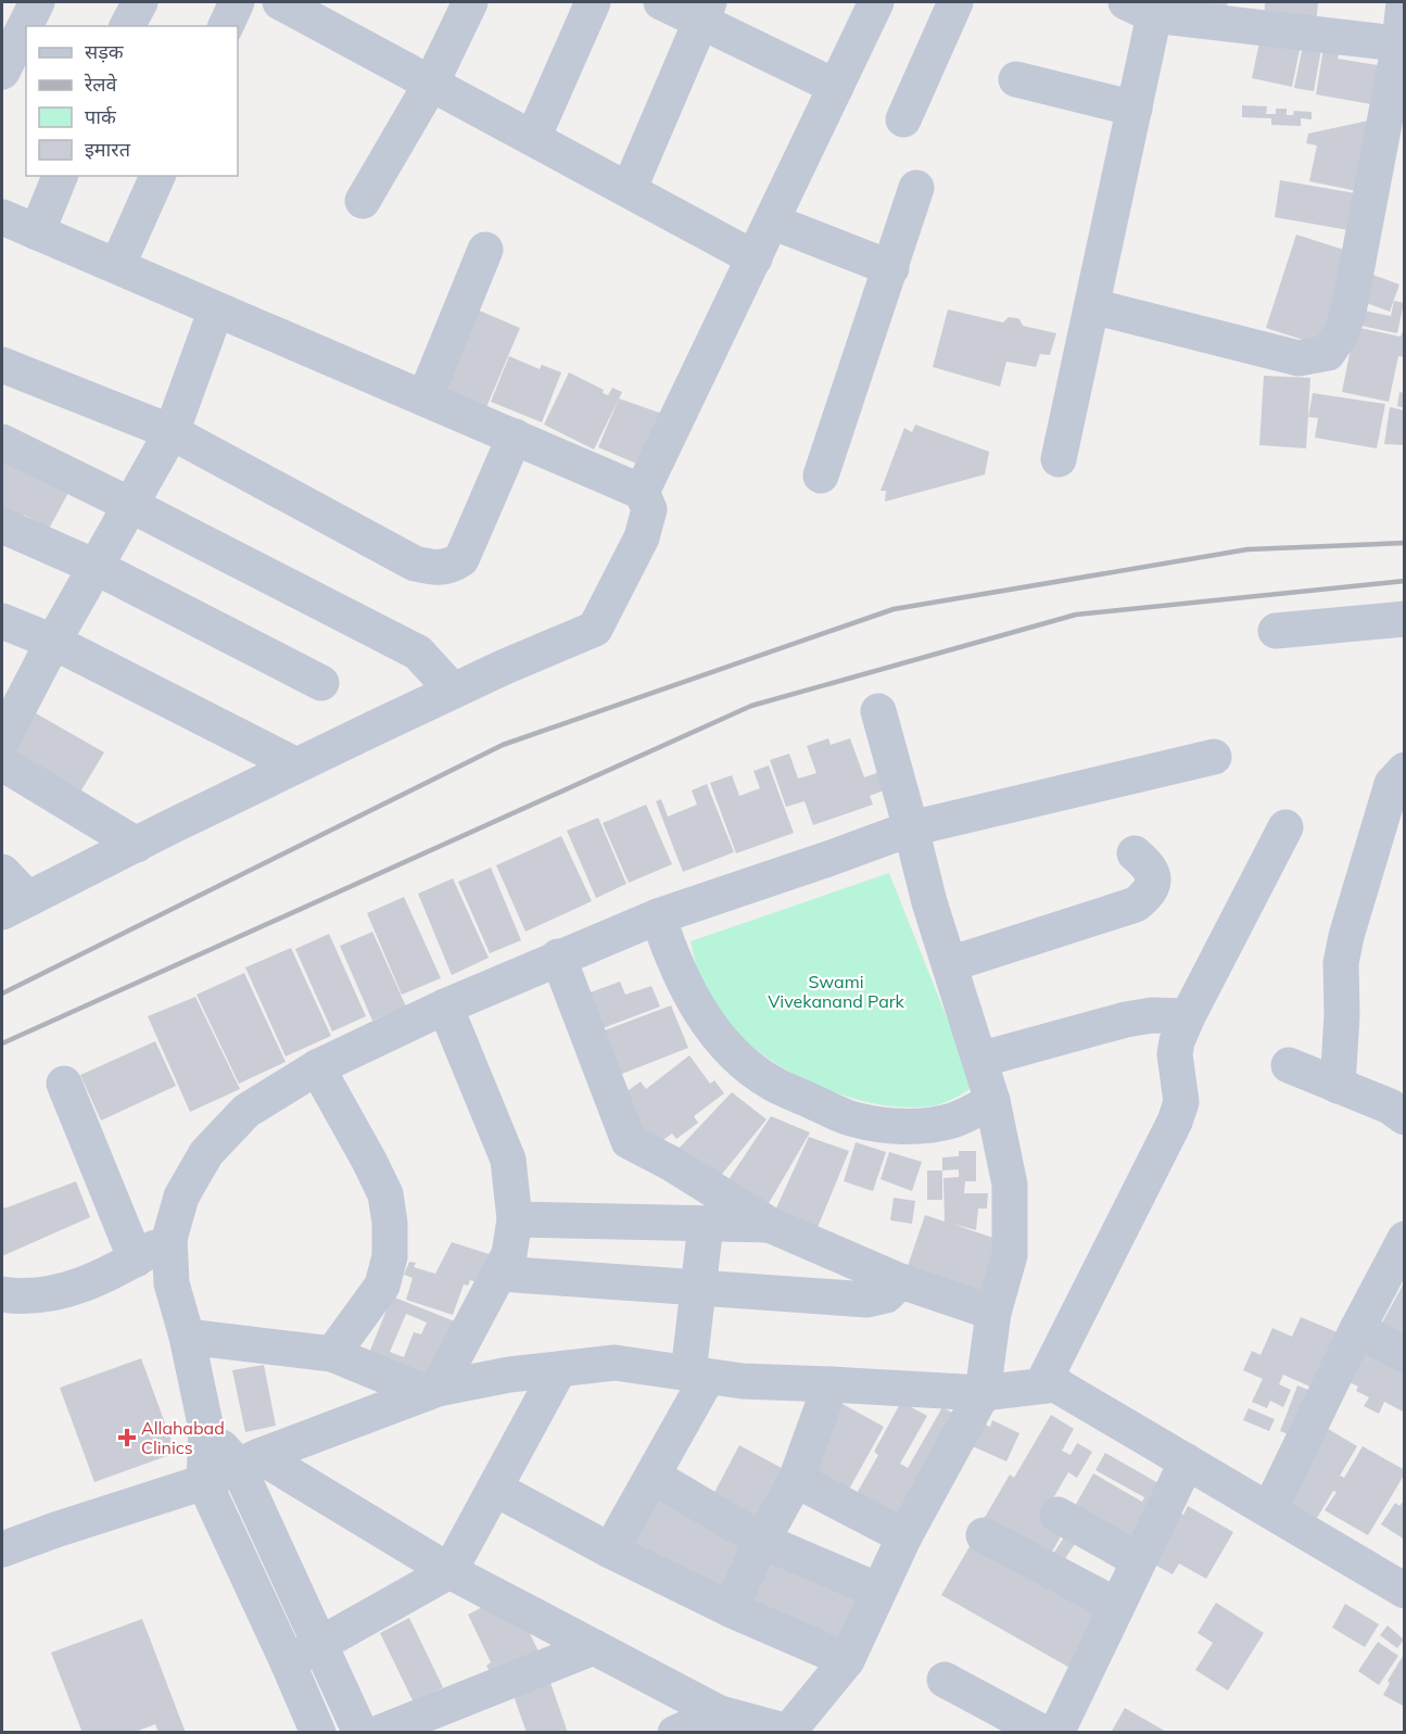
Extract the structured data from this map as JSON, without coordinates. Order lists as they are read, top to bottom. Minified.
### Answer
{"parks":["Swami Vivekanand Park"],"places":{"health":["Allahabad Clinics"]},"legend":["सड़क","रेलवे","पार्क","इमारत"]}
